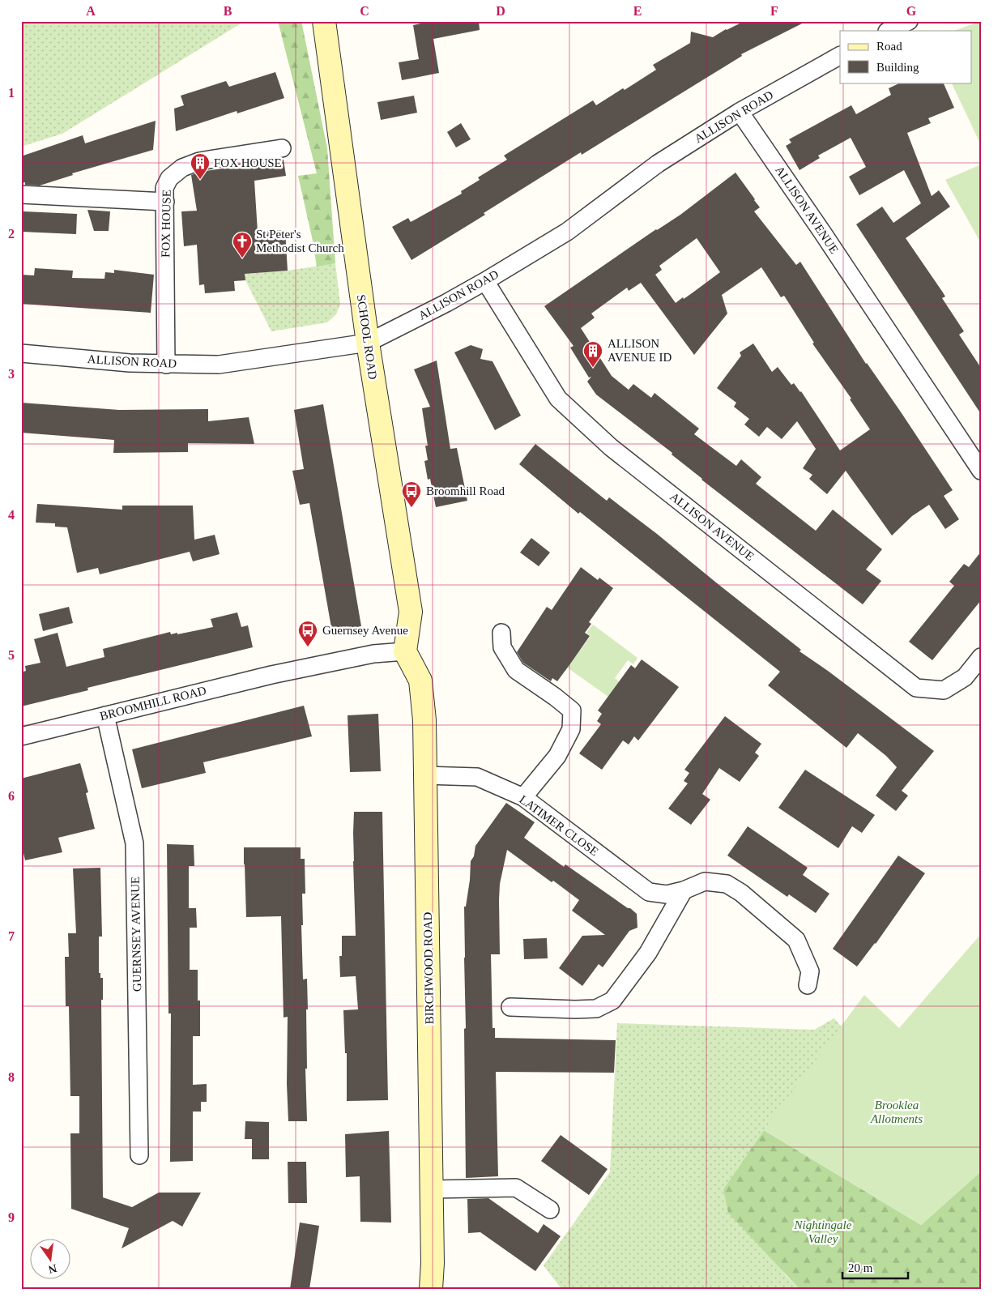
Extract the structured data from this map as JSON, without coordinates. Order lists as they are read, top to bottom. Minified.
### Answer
{"streets":{"street":["ALLISON ROAD","ALLISON AVENUE","FOX HOUSE","SCHOOL ROAD","BROOMHILL ROAD","LATIMER CLOSE","GUERNSEY AVENUE","BIRCHWOOD ROAD"]},"crossings":[["ALLISON ROAD","ALLISON AVENUE"],["ALLISON ROAD","FOX HOUSE"],["ALLISON ROAD","SCHOOL ROAD"],["SCHOOL ROAD","BROOMHILL ROAD"],["SCHOOL ROAD","BIRCHWOOD ROAD"],["BROOMHILL ROAD","GUERNSEY AVENUE"],["BROOMHILL ROAD","BIRCHWOOD ROAD"],["LATIMER CLOSE","BIRCHWOOD ROAD"]],"parks":["Brooklea Allotments","Nightingale Valley"],"places":{"building":["FOX HOUSE","ALLISON AVENUE ID"],"church":["St Peter's Methodist Church"],"bus stop":["Broomhill Road","Guernsey Avenue"]},"legend":["Road","Building"],"scale_bar":"20 m","north":"bottom","grid":{"columns":["A","B","C","D","E","F","G"],"rows":["1","2","3","4","5","6","7","8","9"]}}
